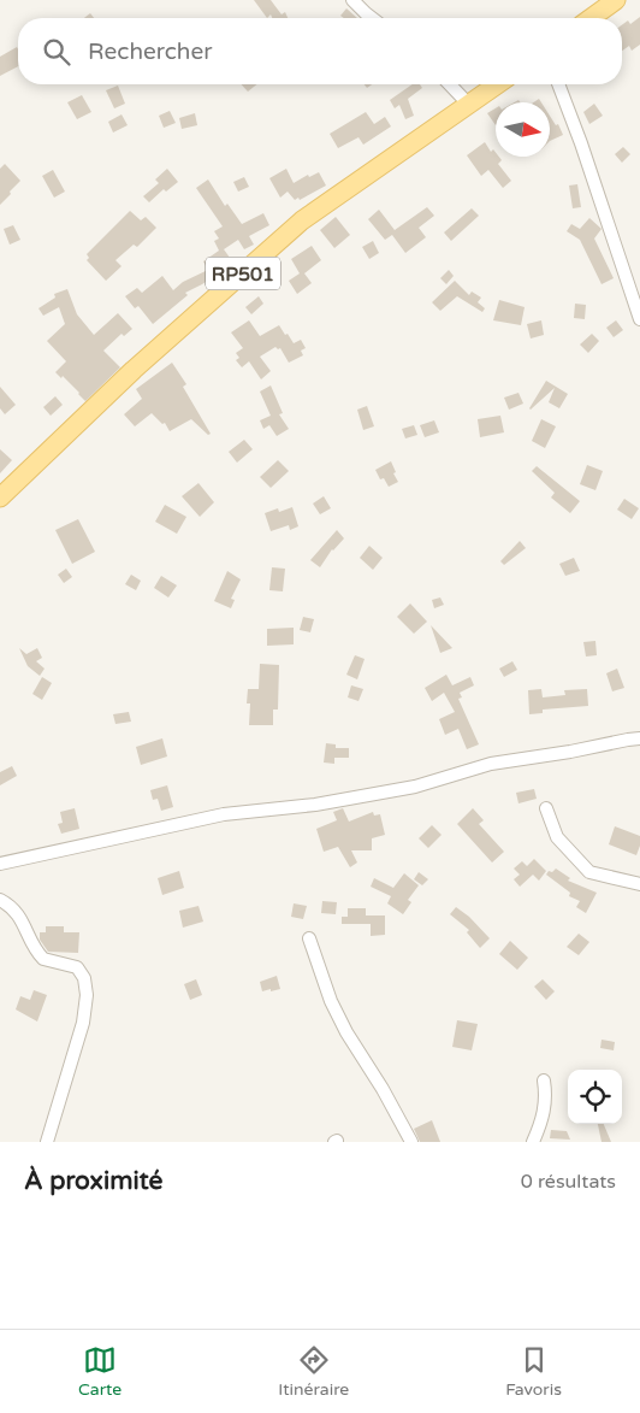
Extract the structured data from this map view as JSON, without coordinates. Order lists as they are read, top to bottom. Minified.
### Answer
{"streets":{"main road":["RP501"]},"north":"right","page":{"search":"Rechercher","heading":["À proximité","0 résultats"],"nav":["Carte","Itinéraire","Favoris"]}}
